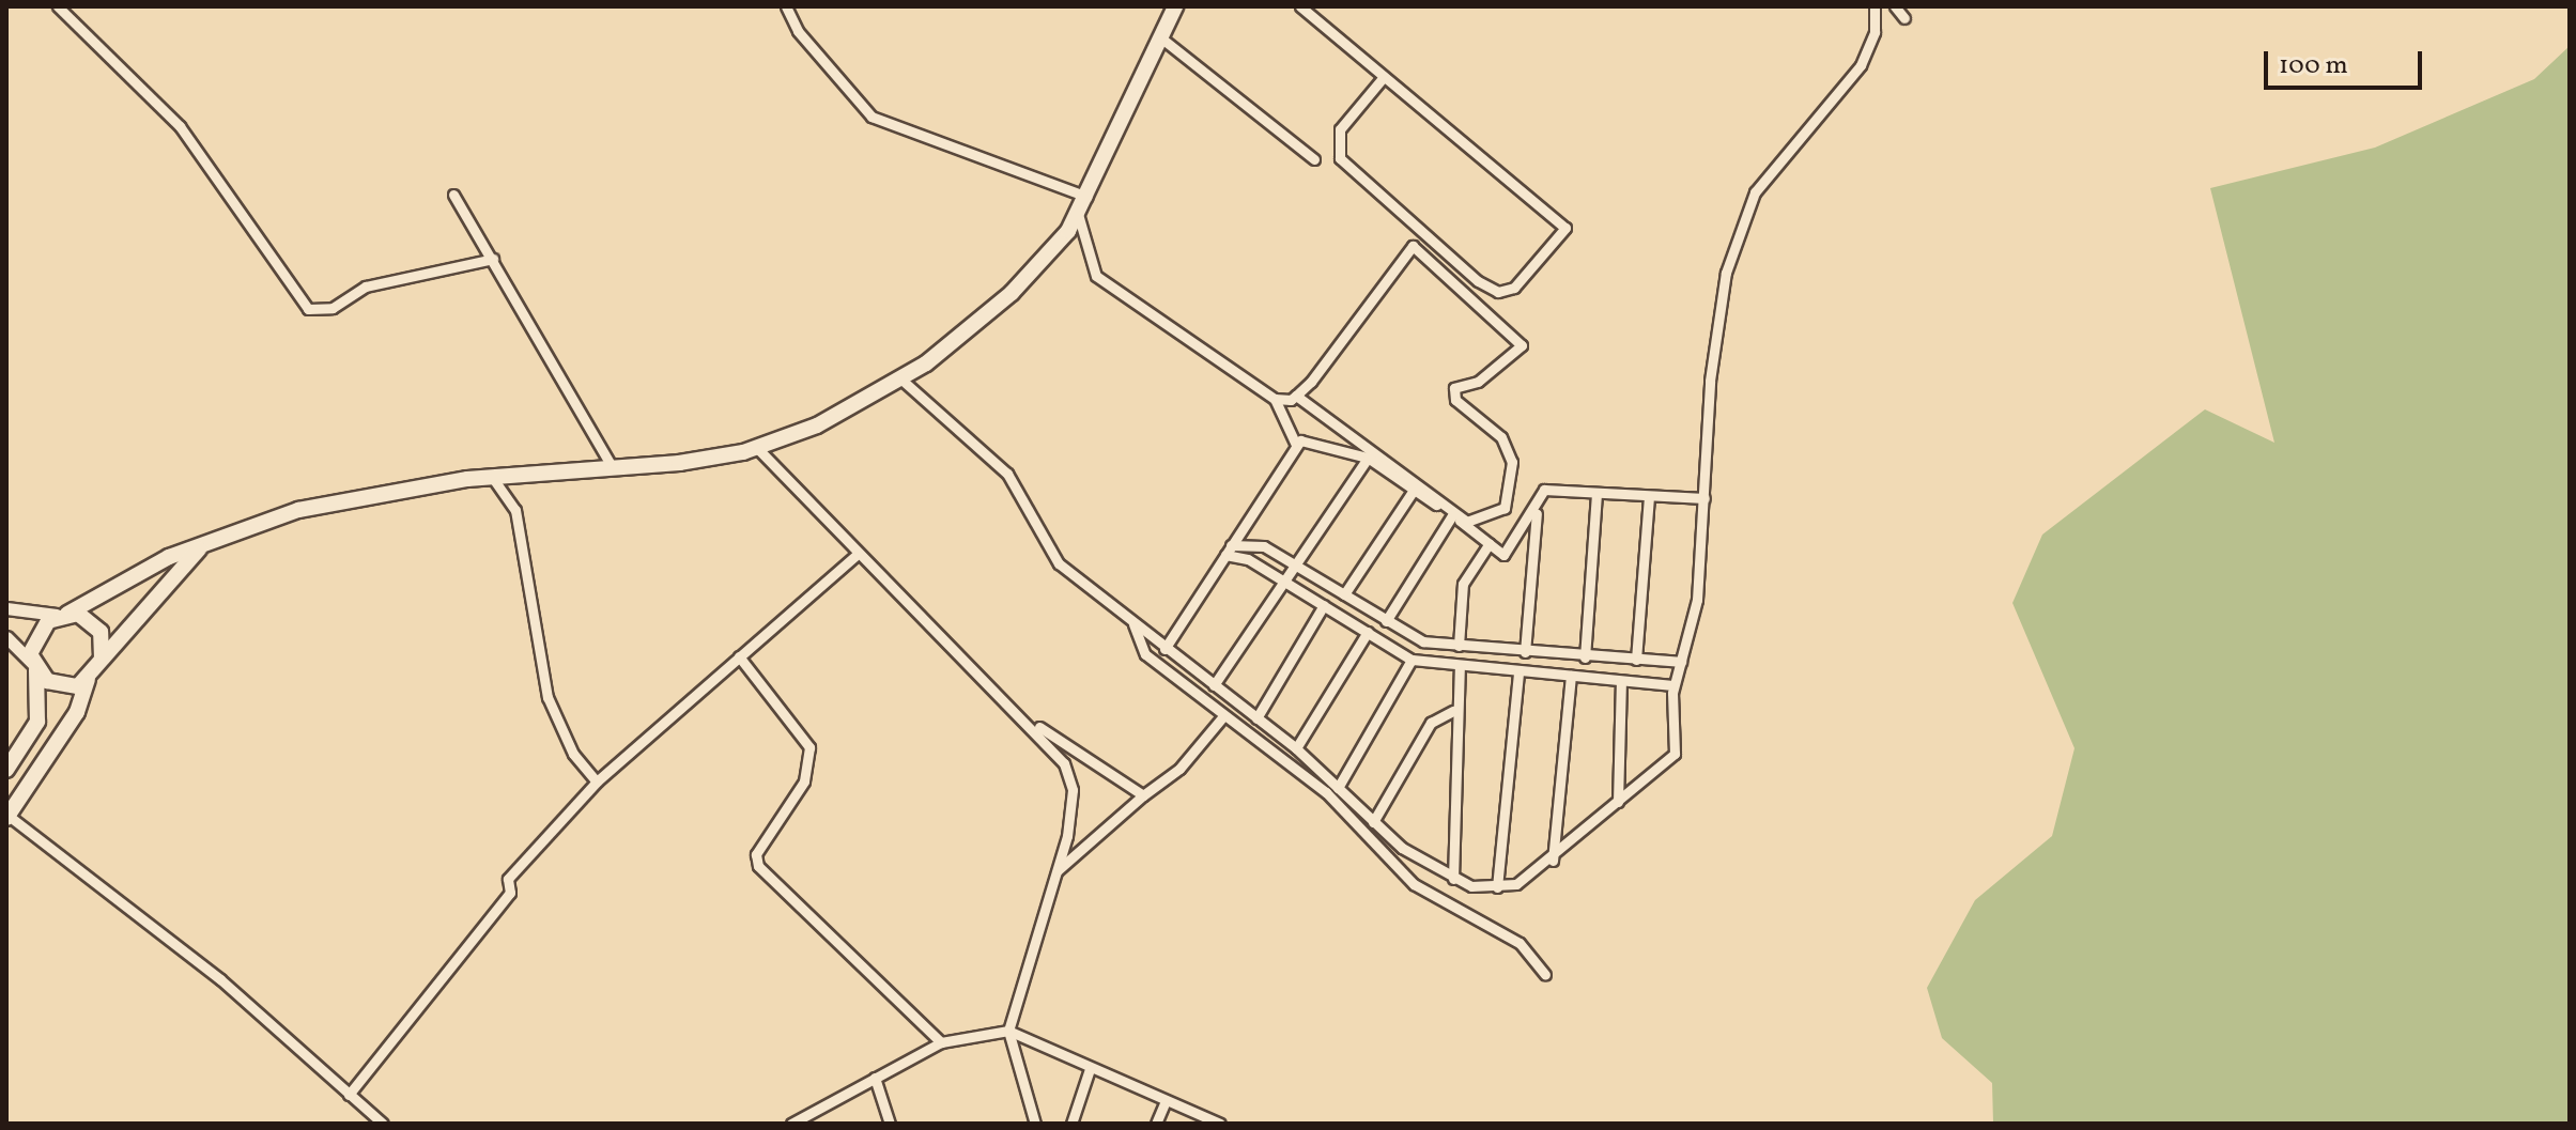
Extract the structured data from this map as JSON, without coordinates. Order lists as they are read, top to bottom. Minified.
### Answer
{"scale_bar":"100 m"}
